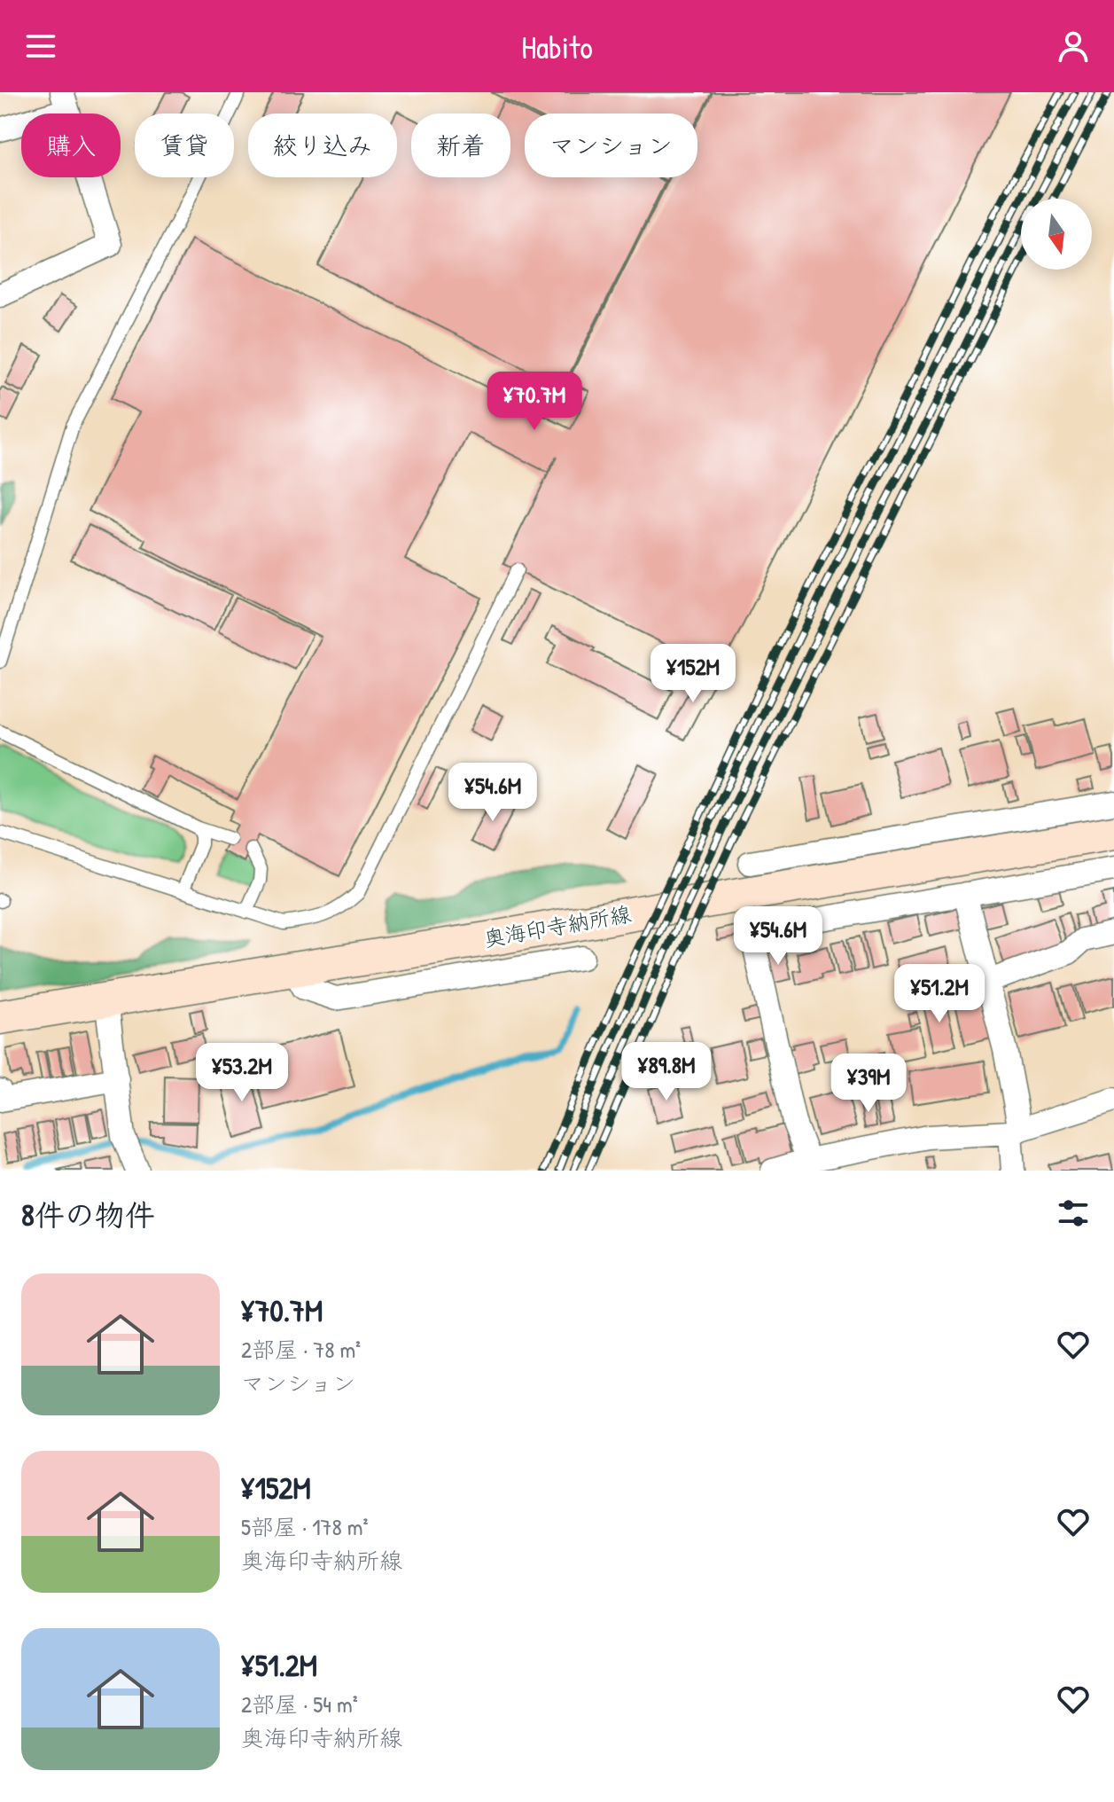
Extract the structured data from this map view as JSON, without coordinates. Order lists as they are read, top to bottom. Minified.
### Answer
{"streets":{"main road":["奥海印寺納所線"]},"north":"bottom","page":{"header":"Habito","chip":["購入","賃貸","絞り込み","新着","マンション"],"price":["¥70.7M","¥152M","¥54.6M","¥54.6M","¥51.2M","¥89.8M","¥53.2M","¥39M"],"heading":"8件の物件","list":[{"name":"¥70.7M","note":"2部屋 · 78 m² · マンション"},{"name":"¥152M","note":"5部屋 · 178 m² · 奥海印寺納所線"},{"name":"¥51.2M","note":"2部屋 · 54 m² · 奥海印寺納所線"}]}}
